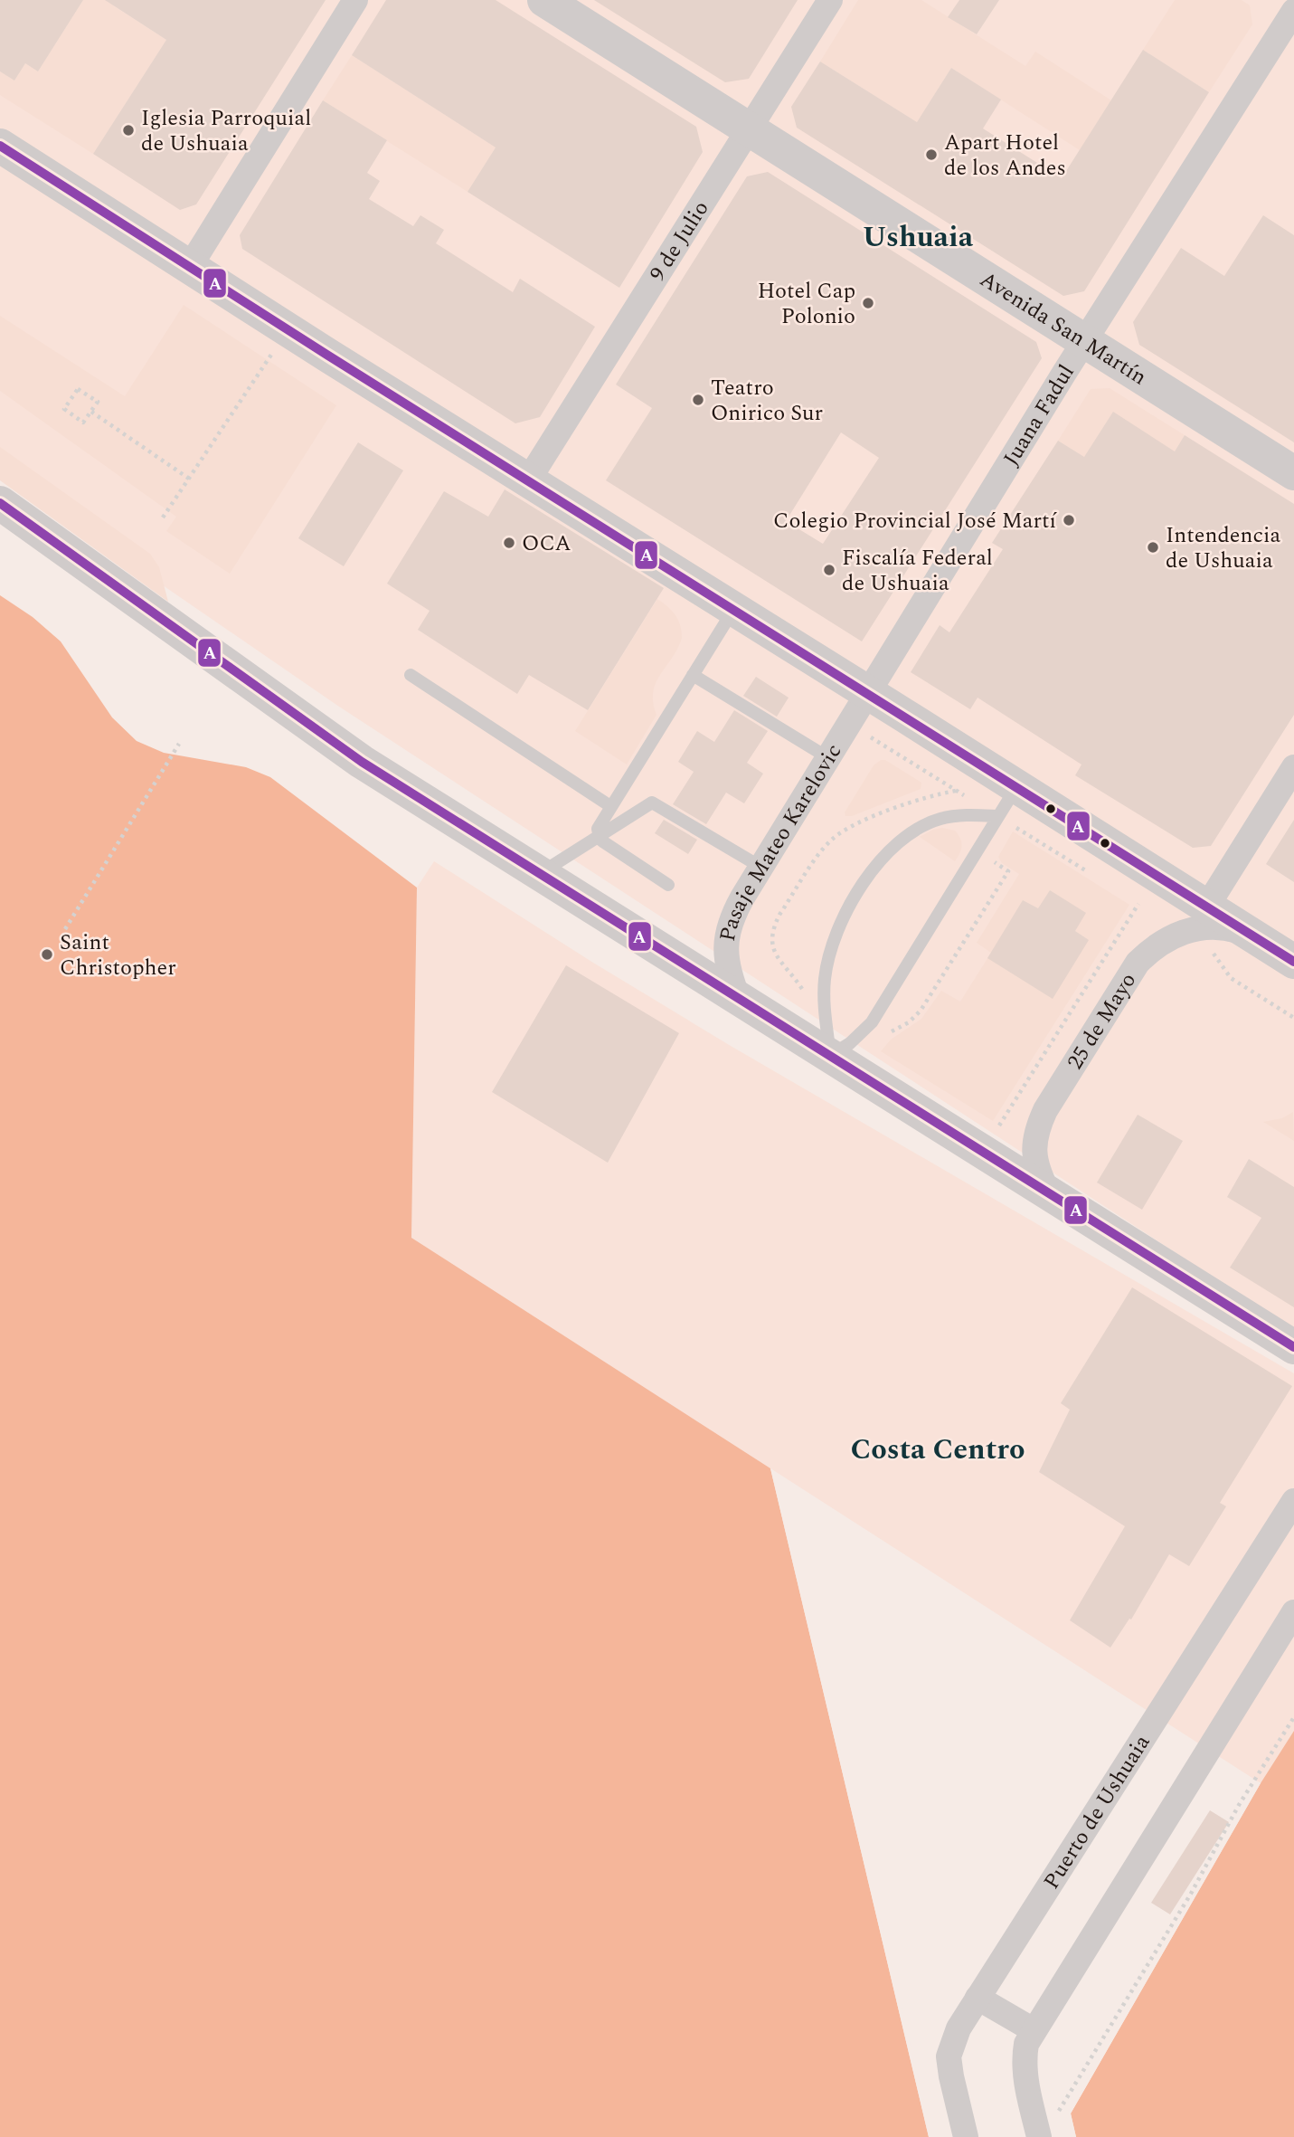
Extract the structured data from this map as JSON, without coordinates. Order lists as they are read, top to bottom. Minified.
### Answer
{"streets":{"main road":["Avenida San Martín"],"street":["9 de Julio","Juana Fadul","Pasaje Mateo Karelovic","25 de Mayo","Puerto de Ushuaia"]},"crossings":[["9 de Julio","Avenida San Martín"],["Avenida San Martín","Juana Fadul"],["Juana Fadul","Pasaje Mateo Karelovic"]],"districts":["Ushuaia","Costa Centro"],"places":["Iglesia Parroquial de Ushuaia","Apart Hotel de los Andes","Hotel Cap Polonio","Teatro Onirico Sur","Colegio Provincial José Martí","OCA","Intendencia de Ushuaia","Fiscalía Federal de Ushuaia","Saint Christopher"],"lines":["transit line A"]}
